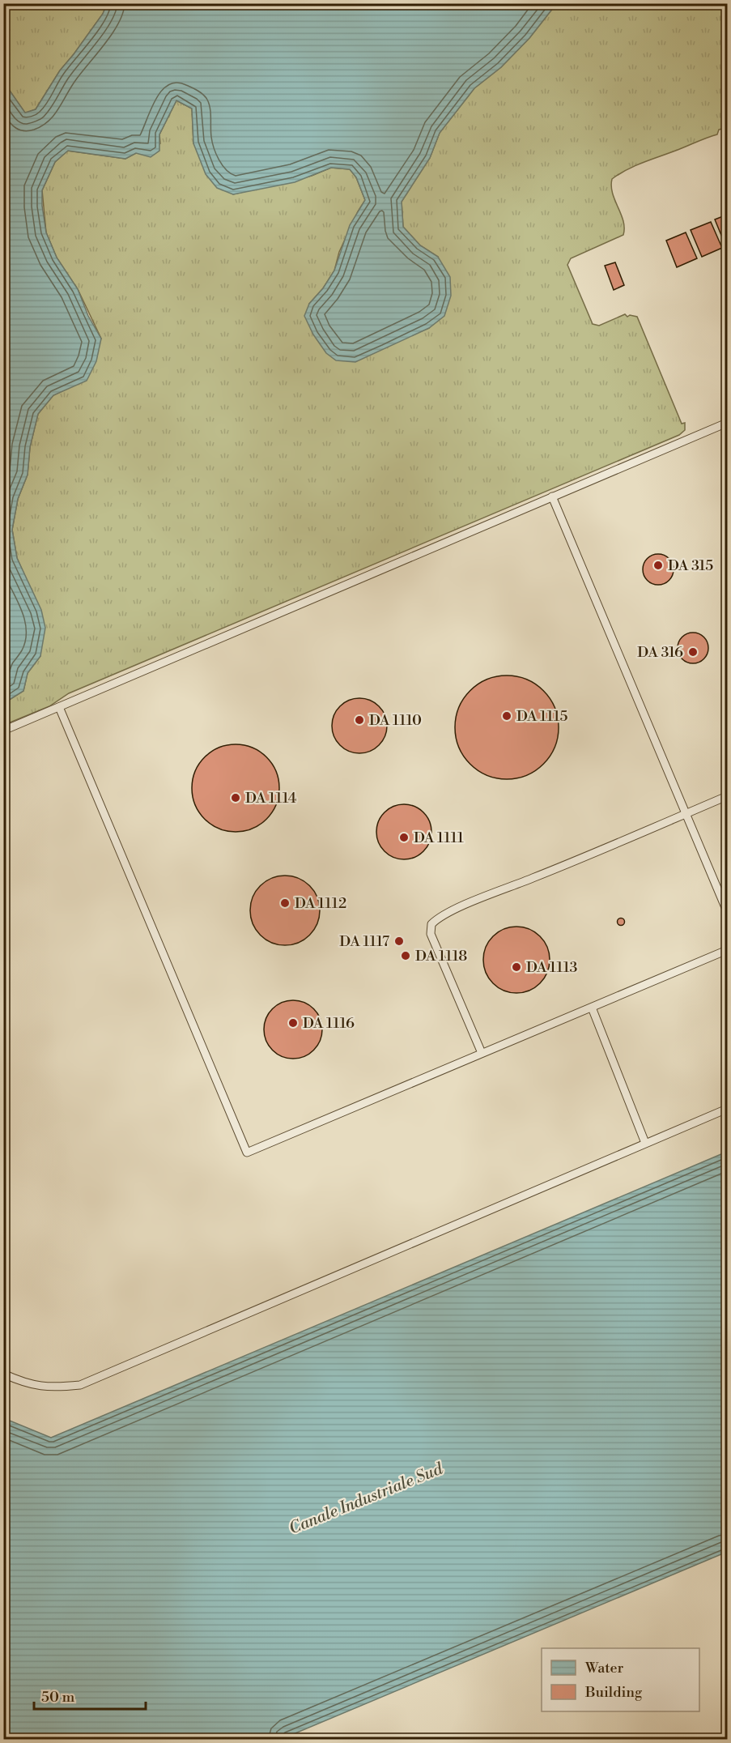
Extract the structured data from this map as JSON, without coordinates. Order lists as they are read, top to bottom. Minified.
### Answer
{"water":["Canale Industriale Sud"],"places":["DA 315","DA 316","DA 1115","DA 1110","DA 1114","DA 1111","DA 1112","DA 1117","DA 1118","DA 1113","DA 1116"],"legend":["Water","Building"],"scale_bar":"50 m"}
